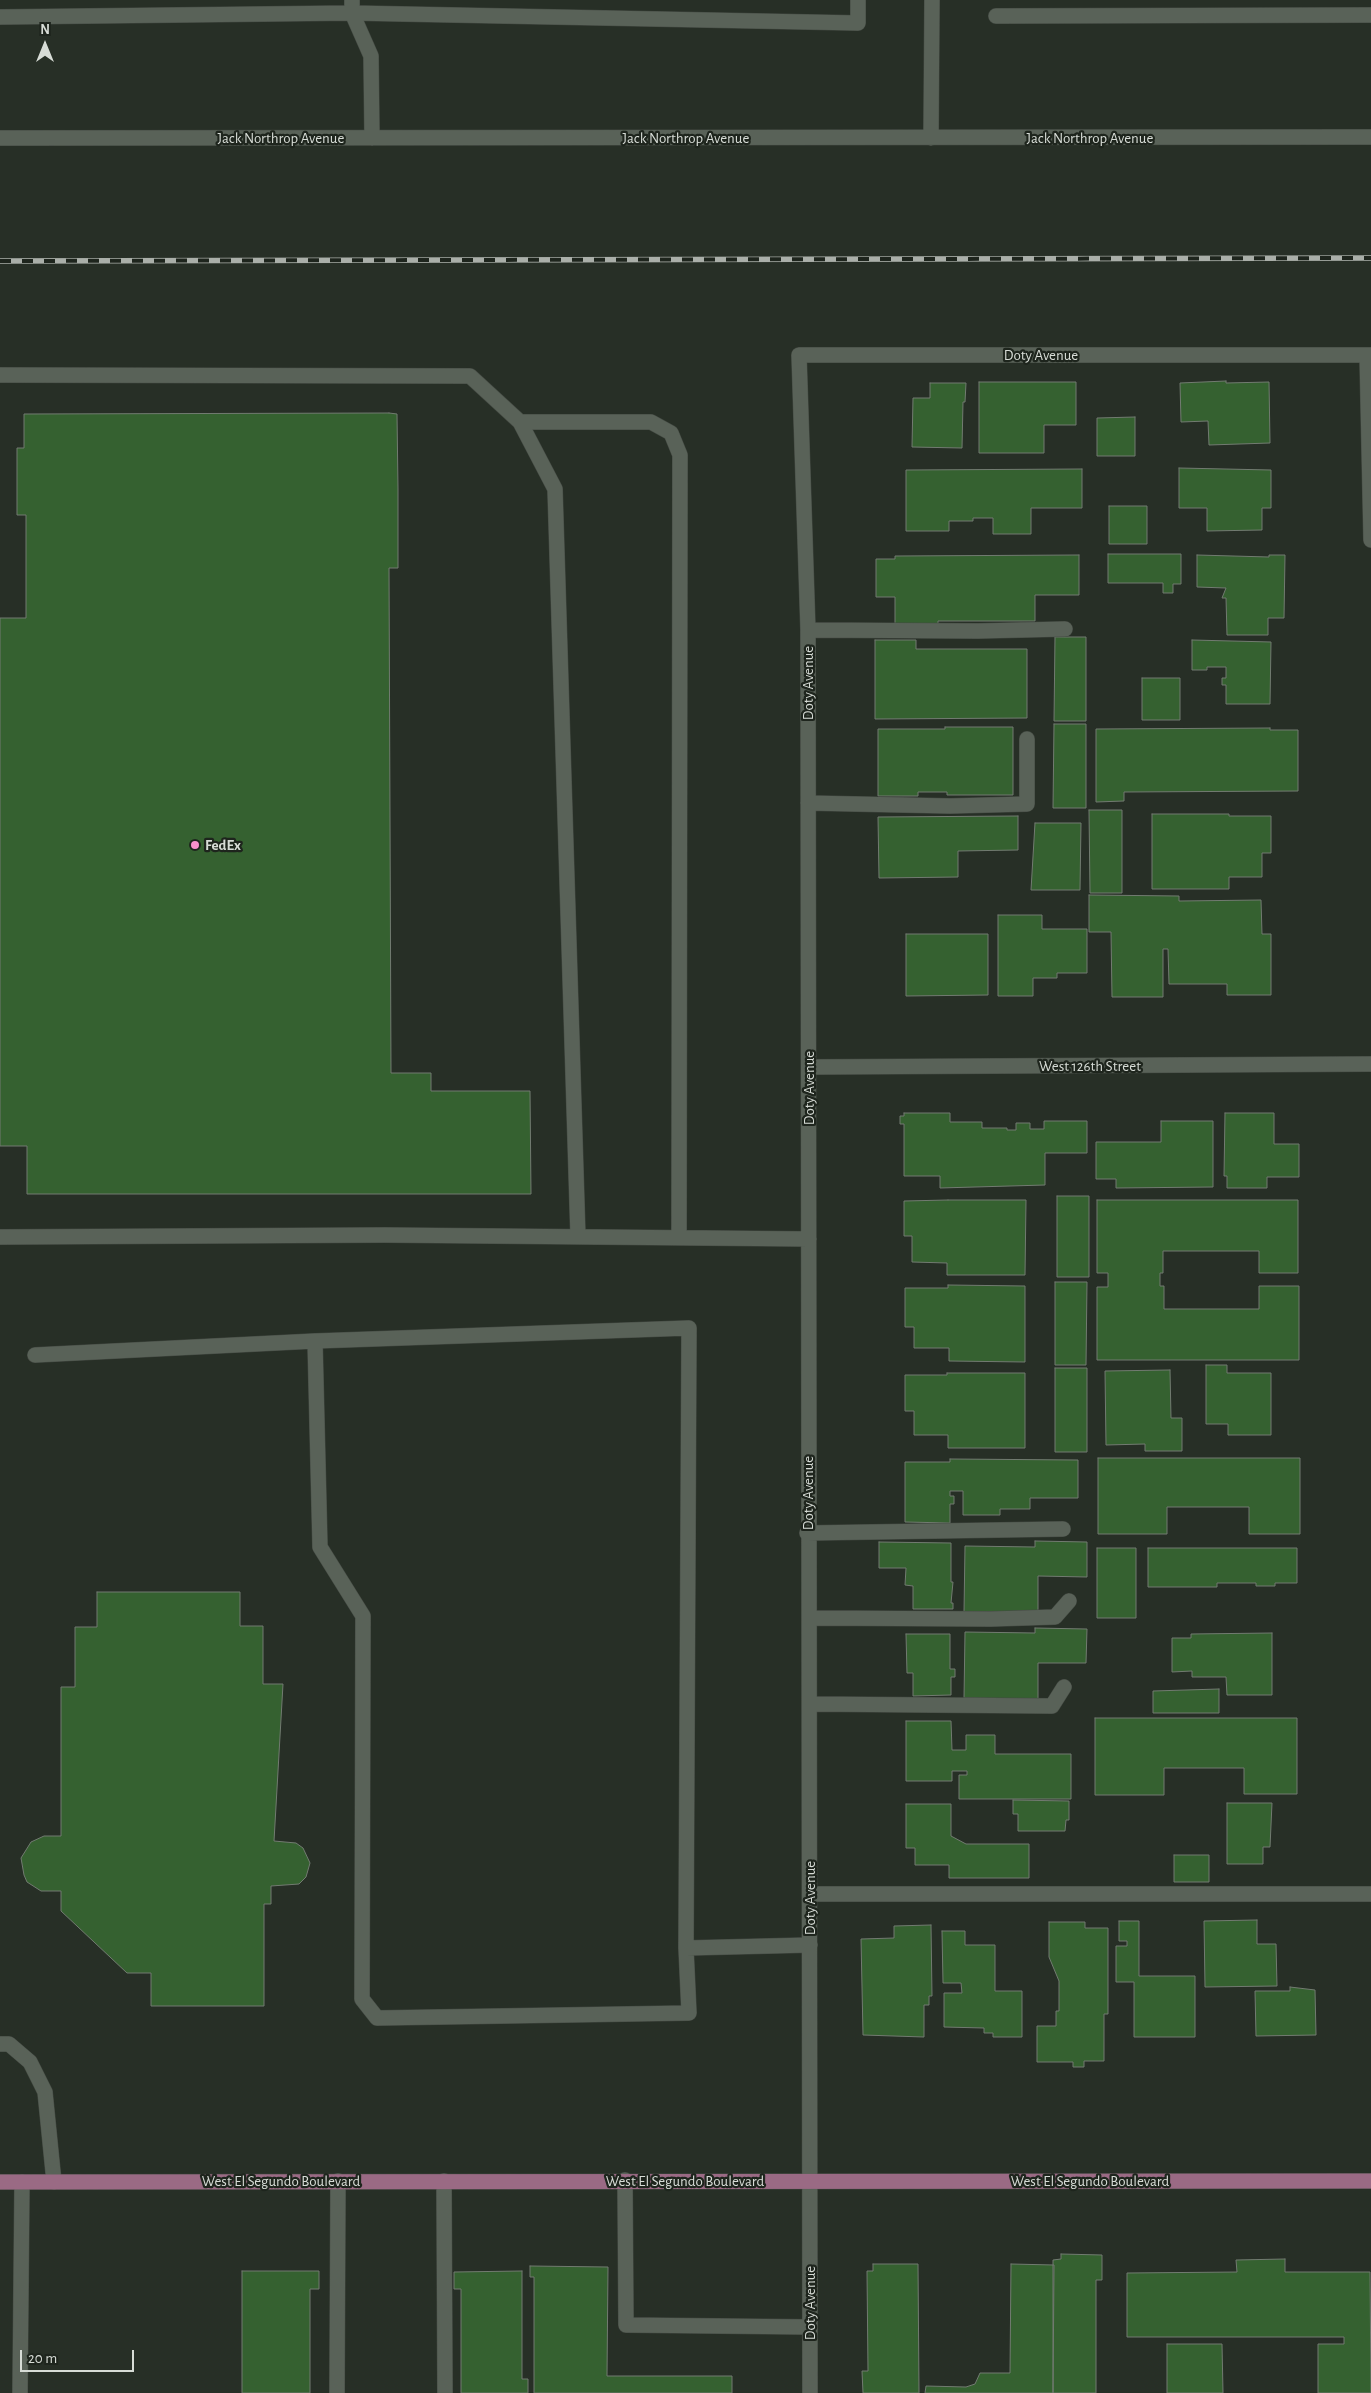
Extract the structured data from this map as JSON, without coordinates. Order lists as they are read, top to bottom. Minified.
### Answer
{"streets":{"main road":["West El Segundo Boulevard"],"street":["Jack Northrop Avenue","Doty Avenue","West 126th Street"]},"crossings":[["Doty Avenue","West 126th Street"],["Doty Avenue","West El Segundo Boulevard"]],"places":["FedEx"],"scale_bar":"20 m","north":"top"}
